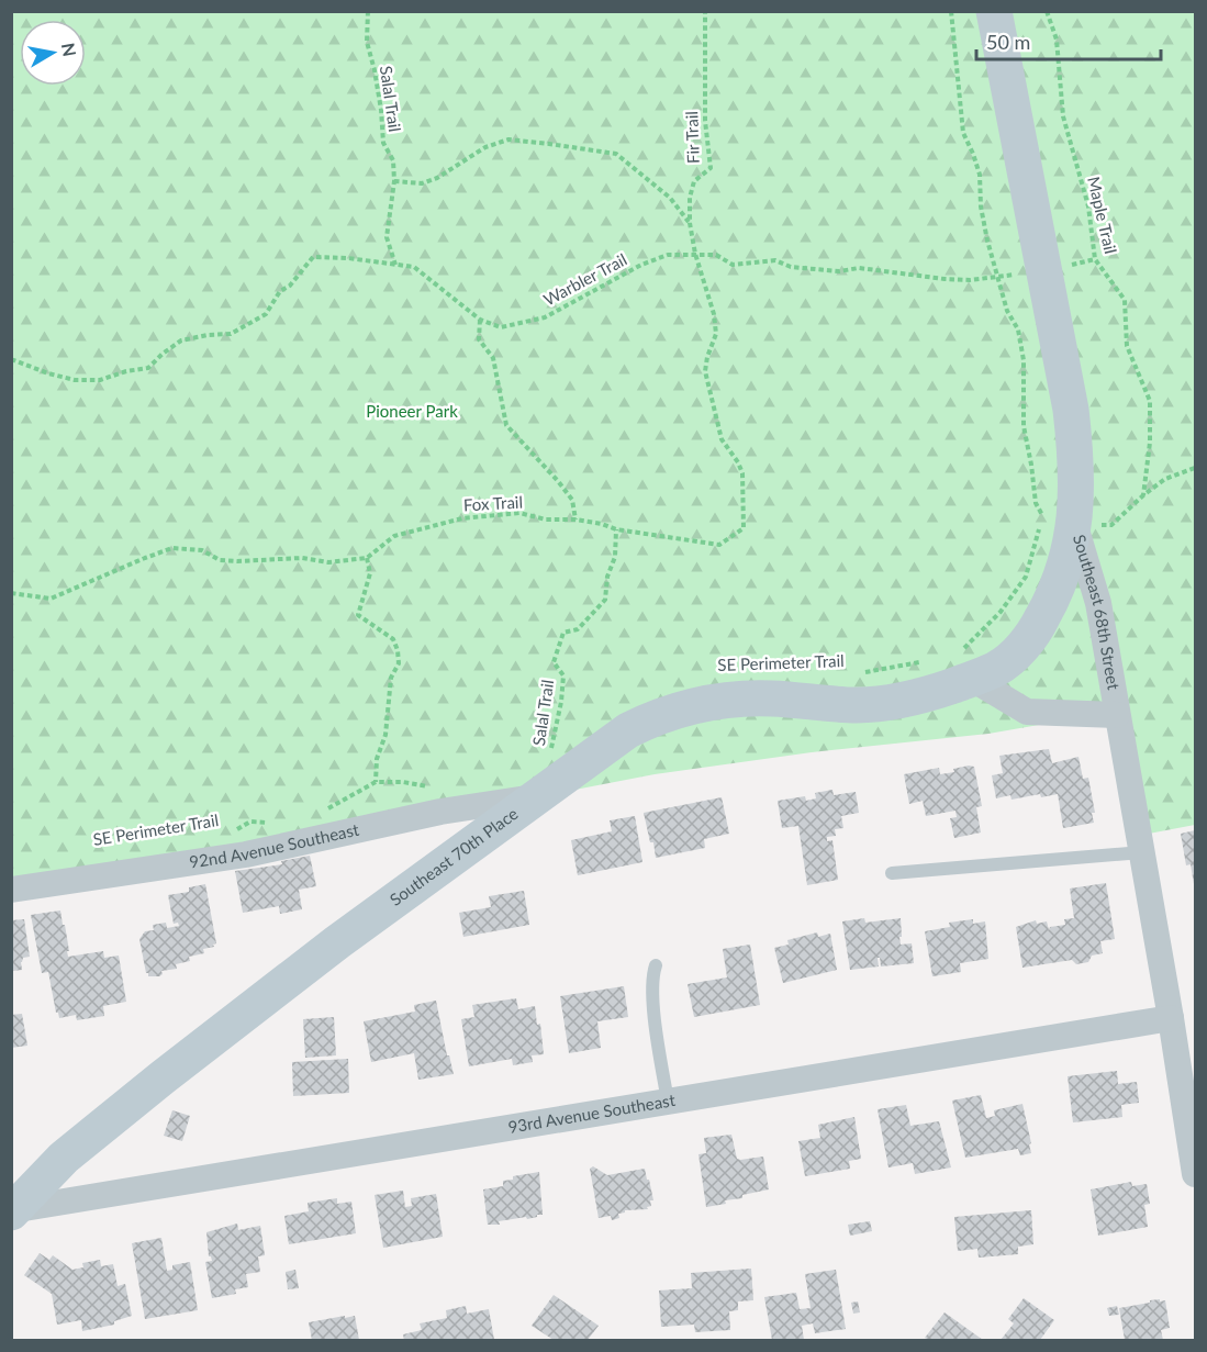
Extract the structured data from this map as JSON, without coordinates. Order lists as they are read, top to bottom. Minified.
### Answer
{"streets":{"street":["Southeast 68th Street","92nd Avenue Southeast","Southeast 70th Place","93rd Avenue Southeast"],"path":["Salal Trail","Fir Trail","Maple Trail","Warbler Trail","Fox Trail","SE Perimeter Trail"]},"crossings":[["Salal Trail","Warbler Trail"],["Salal Trail","Fox Trail"],["Fir Trail","Warbler Trail"],["Fir Trail","Fox Trail"],["Warbler Trail","Fox Trail"],["Southeast 68th Street","Southeast 70th Place"],["Southeast 68th Street","93rd Avenue Southeast"],["92nd Avenue Southeast","Southeast 70th Place"],["Southeast 70th Place","93rd Avenue Southeast"]],"parks":["Pioneer Park"],"scale_bar":"50 m","north":"right"}
